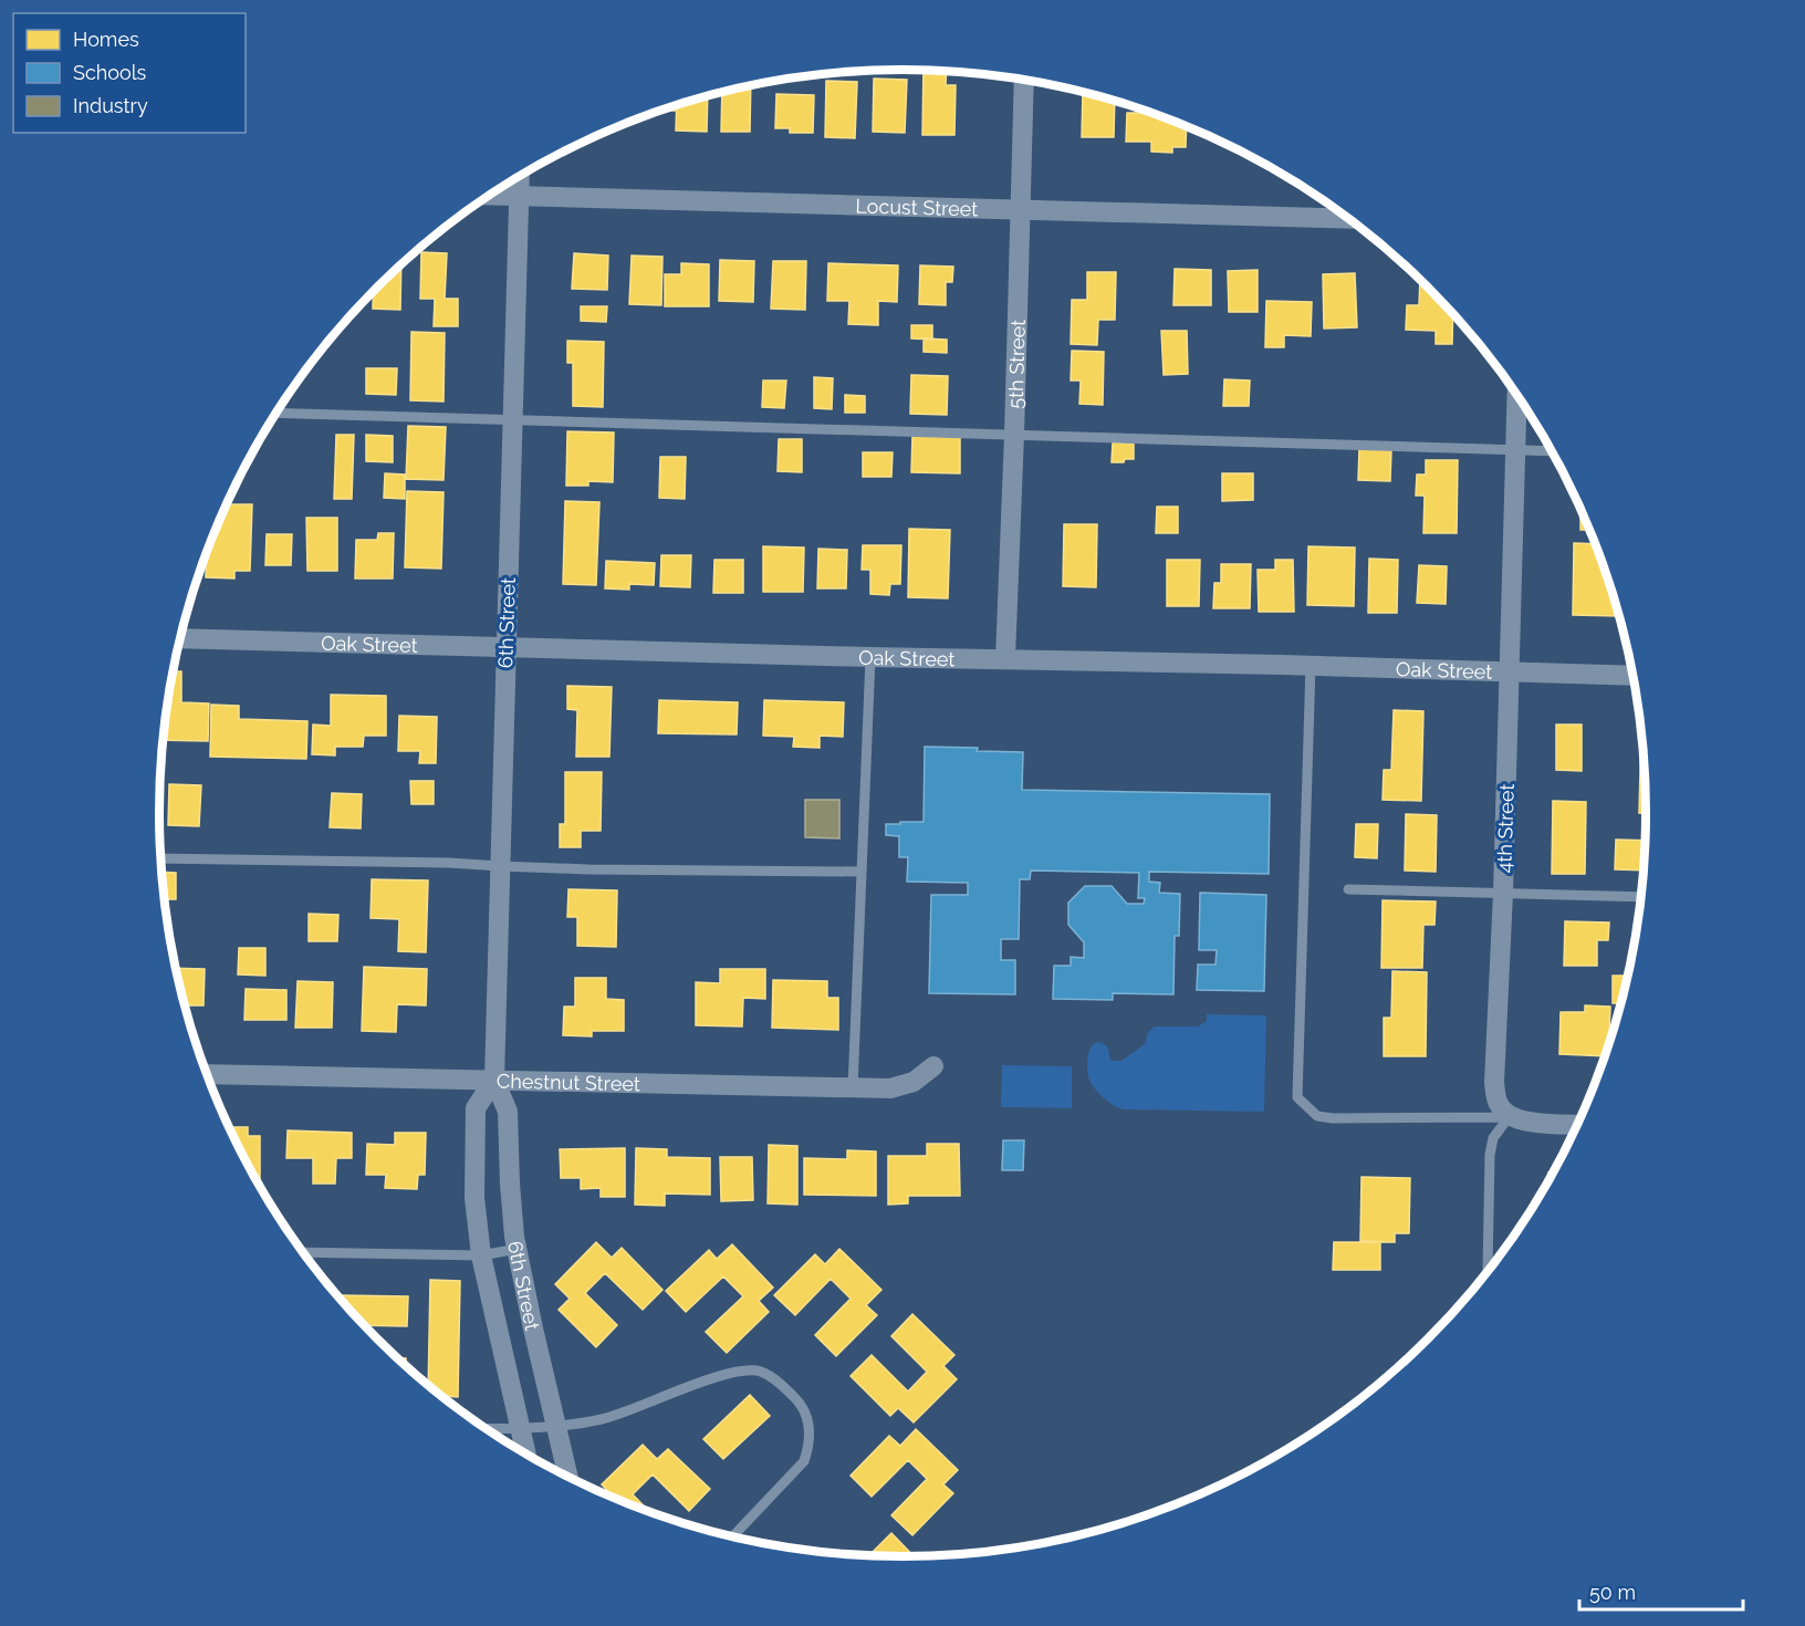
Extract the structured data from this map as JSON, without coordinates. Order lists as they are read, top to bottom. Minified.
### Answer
{"streets":{"street":["Locust Street","5th Street","6th Street","Oak Street","4th Street","Chestnut Street"]},"crossings":[["Locust Street","5th Street"],["Locust Street","6th Street"],["5th Street","Oak Street"],["6th Street","Oak Street"],["6th Street","Chestnut Street"],["Oak Street","4th Street"]],"legend":["Homes","Schools","Industry"],"scale_bar":"50 m"}
